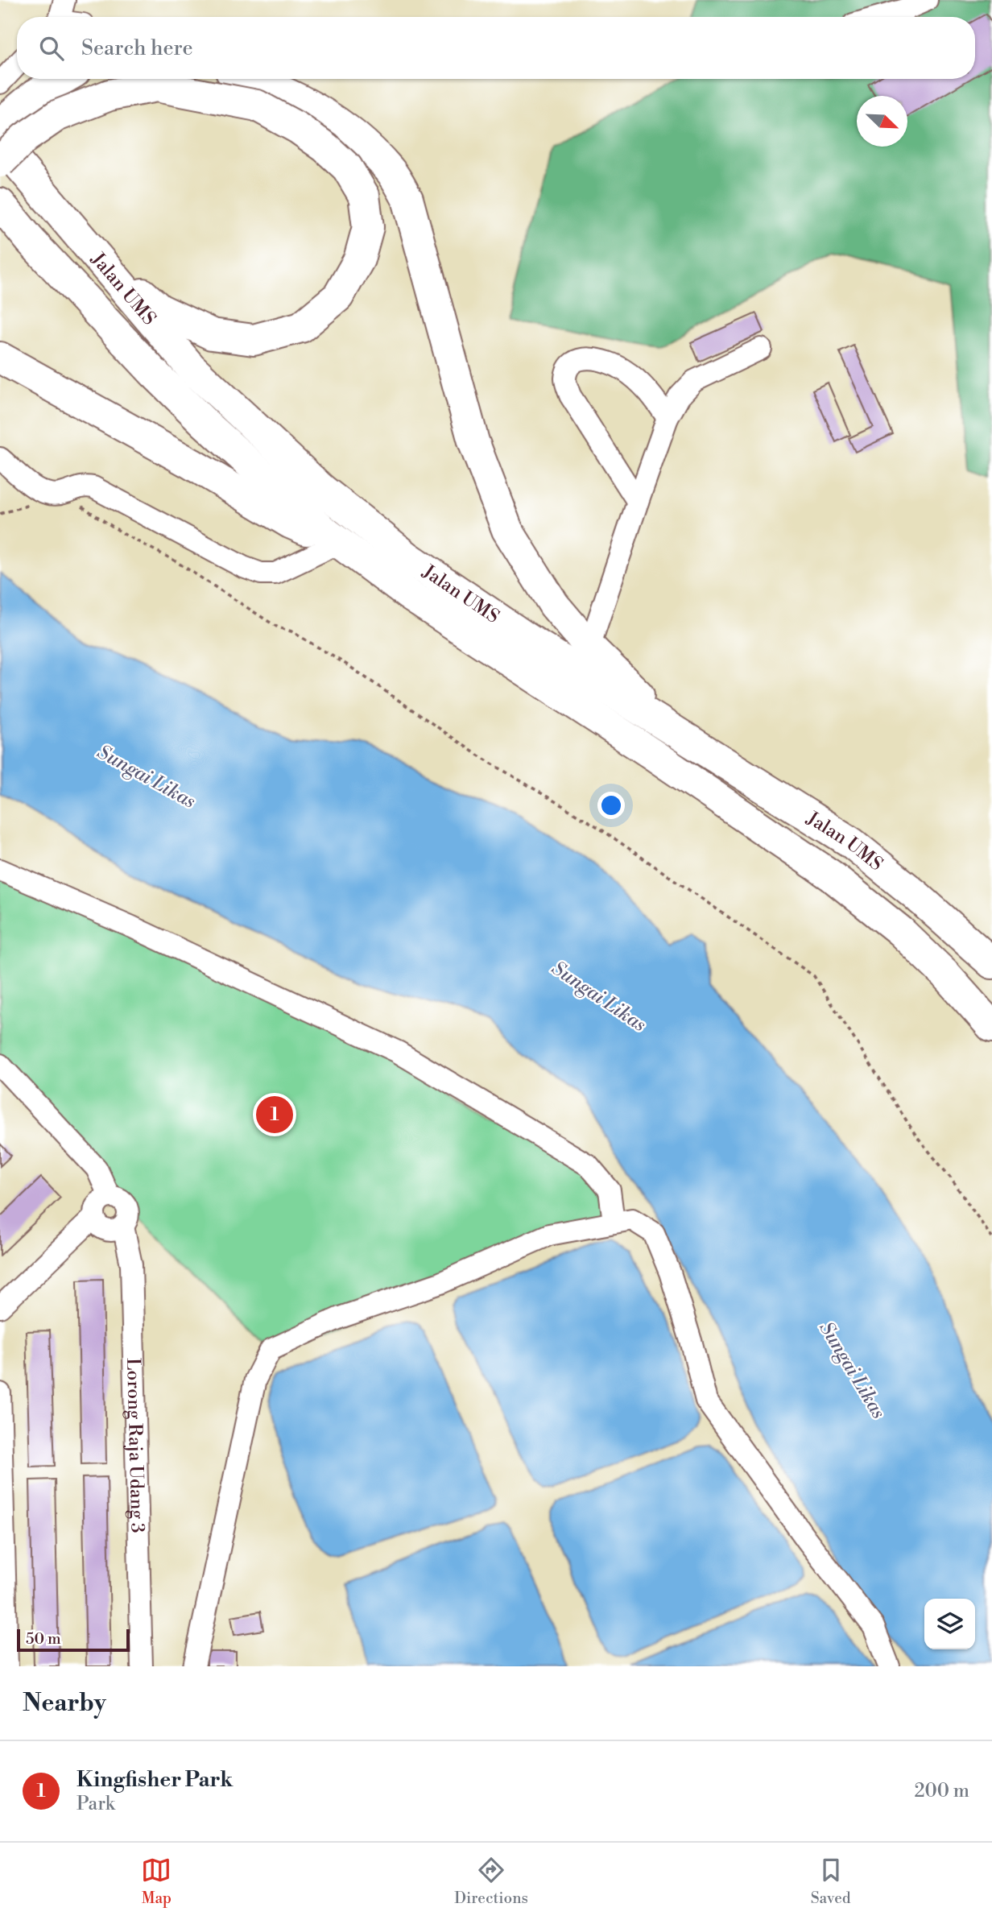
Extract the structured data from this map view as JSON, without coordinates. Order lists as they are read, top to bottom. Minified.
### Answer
{"streets":{"highway":["Jalan UMS"],"street":["Lorong Raja Udang 3"]},"water":["Sungai Likas"],"scale_bar":"50 m","north":"bottom right","page":{"search":"Search here","pins":"1","scale":"50 m","heading":"Nearby","list":[{"mark":"1","name":"Kingfisher Park","note":"Park","value":"200 m"}],"nav":["Map","Directions","Saved"]}}
